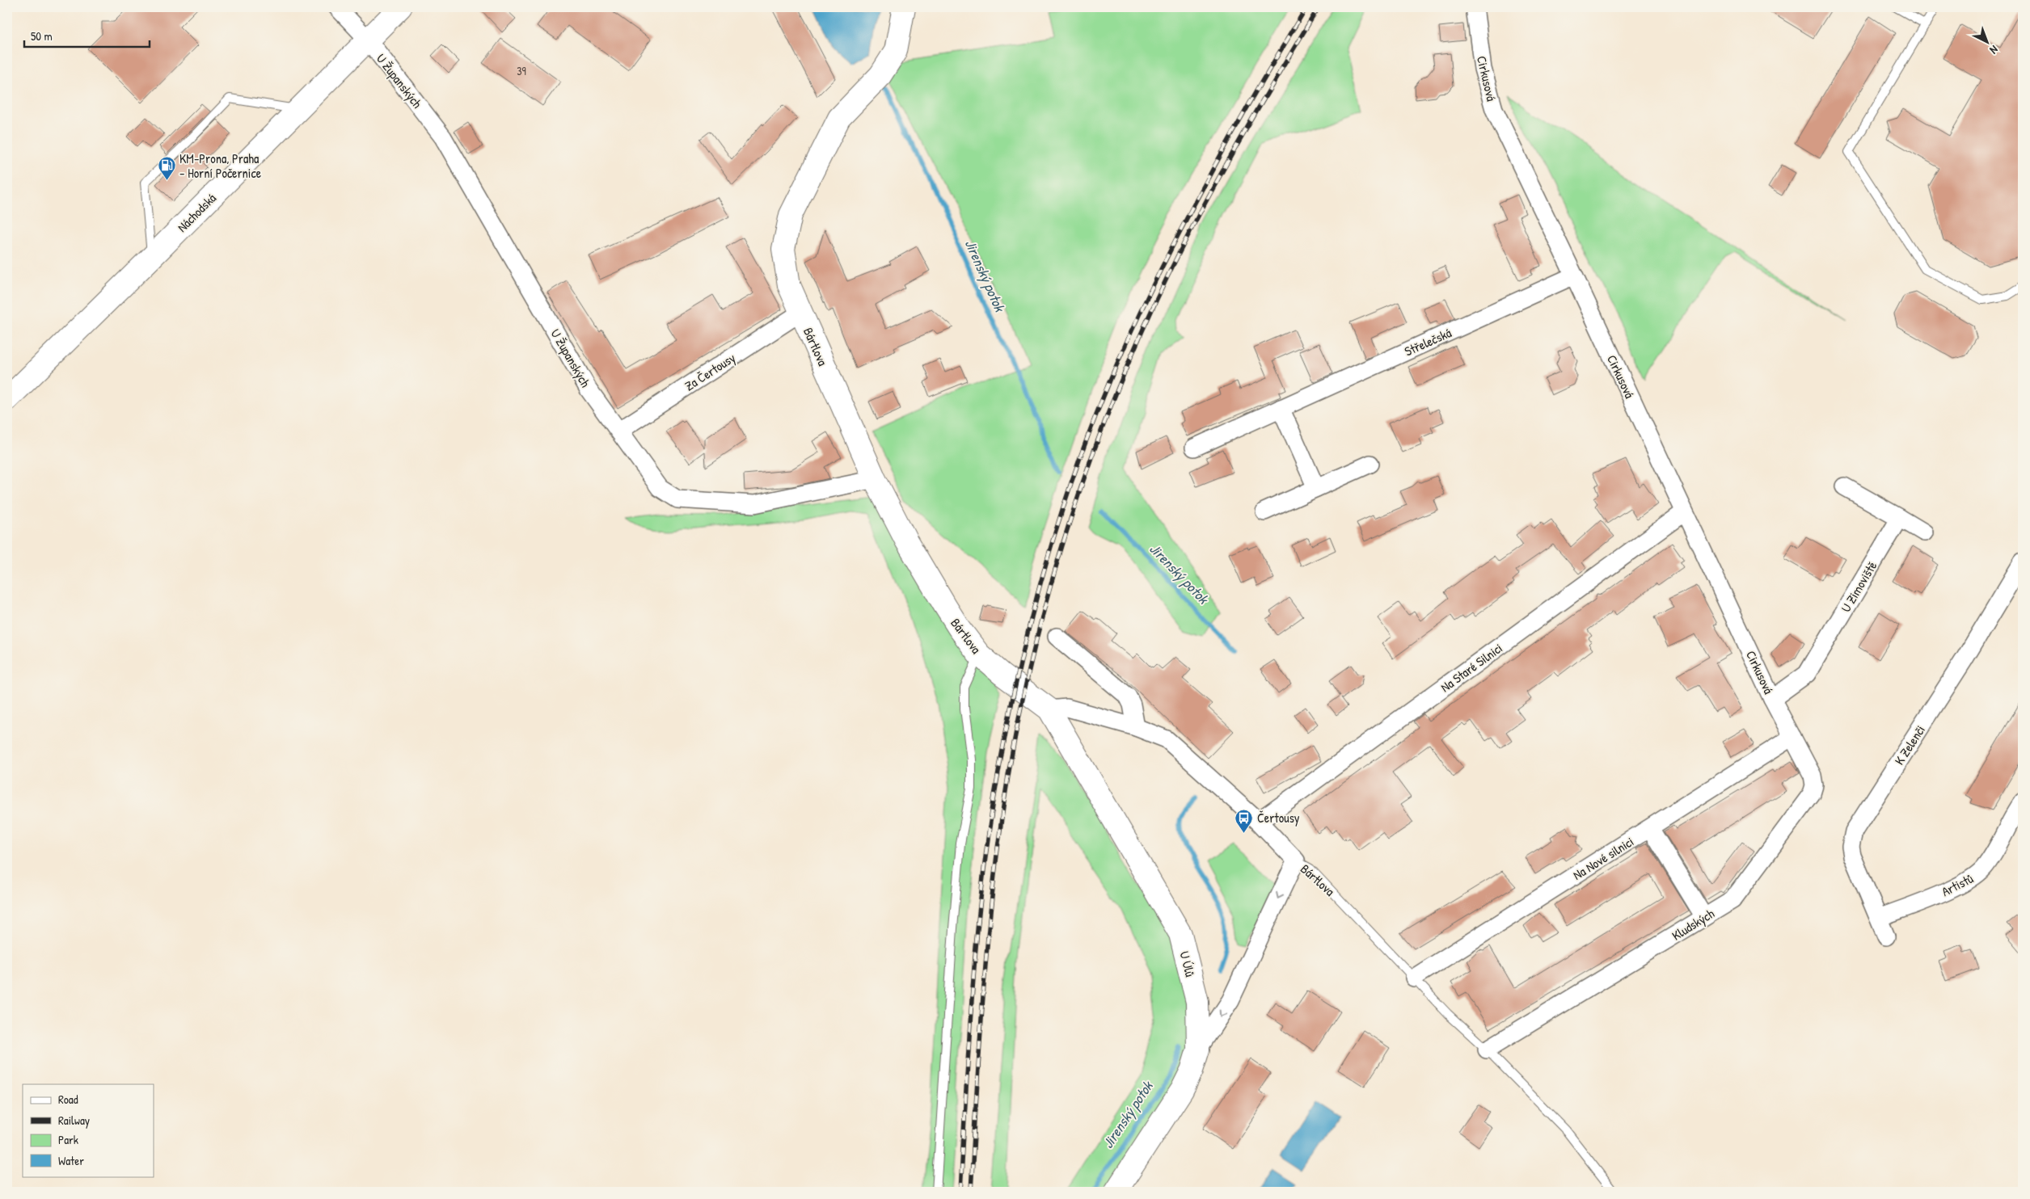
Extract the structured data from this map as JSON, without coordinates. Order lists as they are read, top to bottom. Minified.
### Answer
{"streets":{"street":["Cirkusová","U Županských","Náchodská","Střelečská","Bártlova","Za Čertousy","U Zimoviště","Na Staré Silnici","K Zelenči","Na Nové silnici","Artistů","Kludských","U Úlů"]},"crossings":[["Cirkusová","Střelečská"],["Cirkusová","U Zimoviště"],["Cirkusová","Na Staré Silnici"],["Cirkusová","Na Nové silnici"],["Cirkusová","Kludských"],["U Županských","Náchodská"],["U Županských","Bártlova"],["U Županských","Za Čertousy"],["Bártlova","Za Čertousy"],["Bártlova","Na Staré Silnici"],["Bártlova","Na Nové silnici"],["Bártlova","Kludských"],["Bártlova","U Úlů"],["K Zelenči","Artistů"],["Na Nové silnici","Kludských"]],"water":["Jirenský potok"],"places":{"fuel station":["KM-Prona, Praha - Horní Počernice"],"bus stop":["Čertousy"]},"house_numbers":["39"],"legend":["Road","Railway","Park","Water"],"scale_bar":"50 m","north":"bottom right"}
